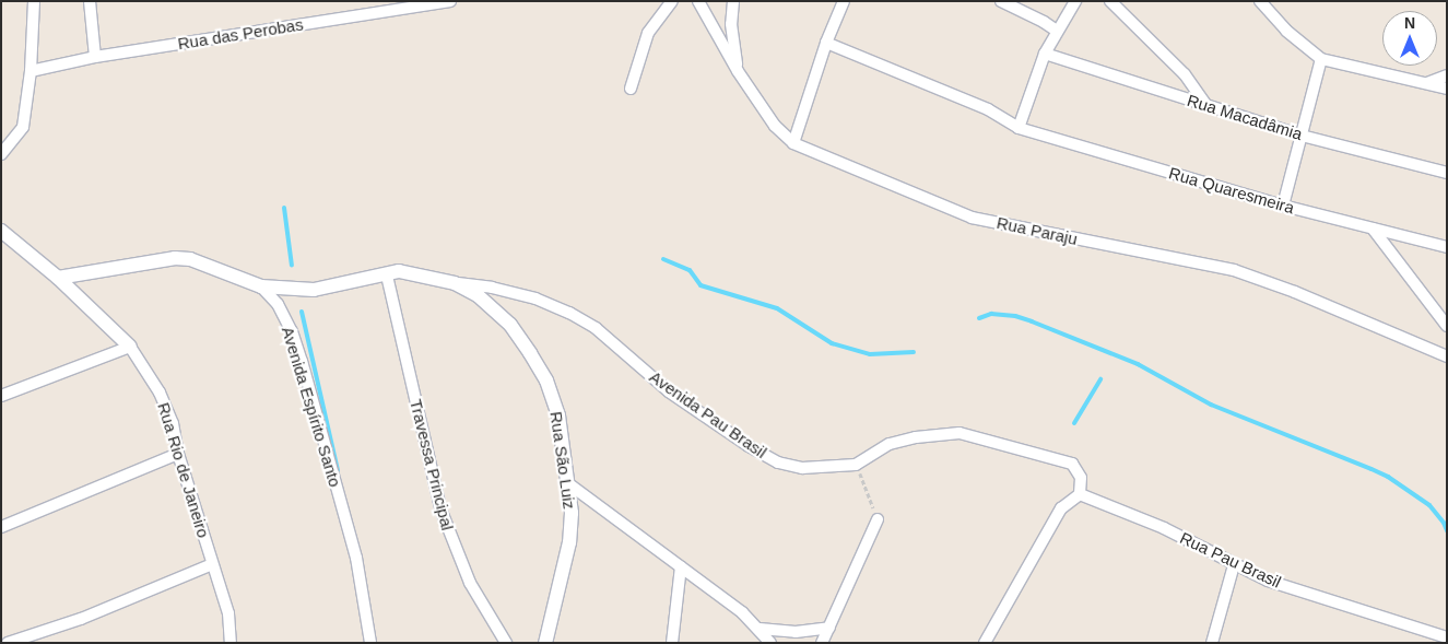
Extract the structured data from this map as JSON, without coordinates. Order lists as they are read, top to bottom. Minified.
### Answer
{"streets":{"street":["Rua das Perobas","Rua Macadâmia","Rua Quaresmeira","Rua Paraju","Avenida Espírito Santo","Avenida Pau Brasil","Rua São Luiz","Travessa Principal","Rua Rio de Janeiro","Rua Pau Brasil"]},"crossings":[["Avenida Espírito Santo","Rua São Luiz"],["Avenida Espírito Santo","Rua Rio de Janeiro"],["Avenida Pau Brasil","Rua São Luiz"],["Avenida Pau Brasil","Rua Pau Brasil"],["Rua São Luiz","Travessa Principal"]],"north":"top"}
